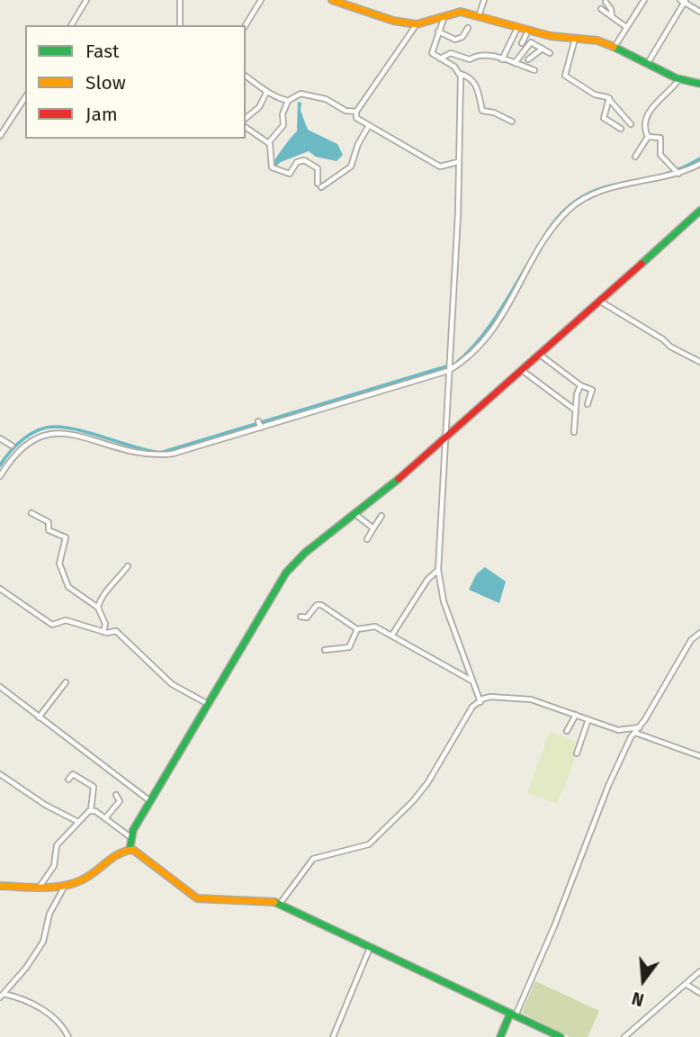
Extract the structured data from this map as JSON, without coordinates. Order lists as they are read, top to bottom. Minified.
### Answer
{"legend":["Fast","Slow","Jam"],"north":"bottom"}
